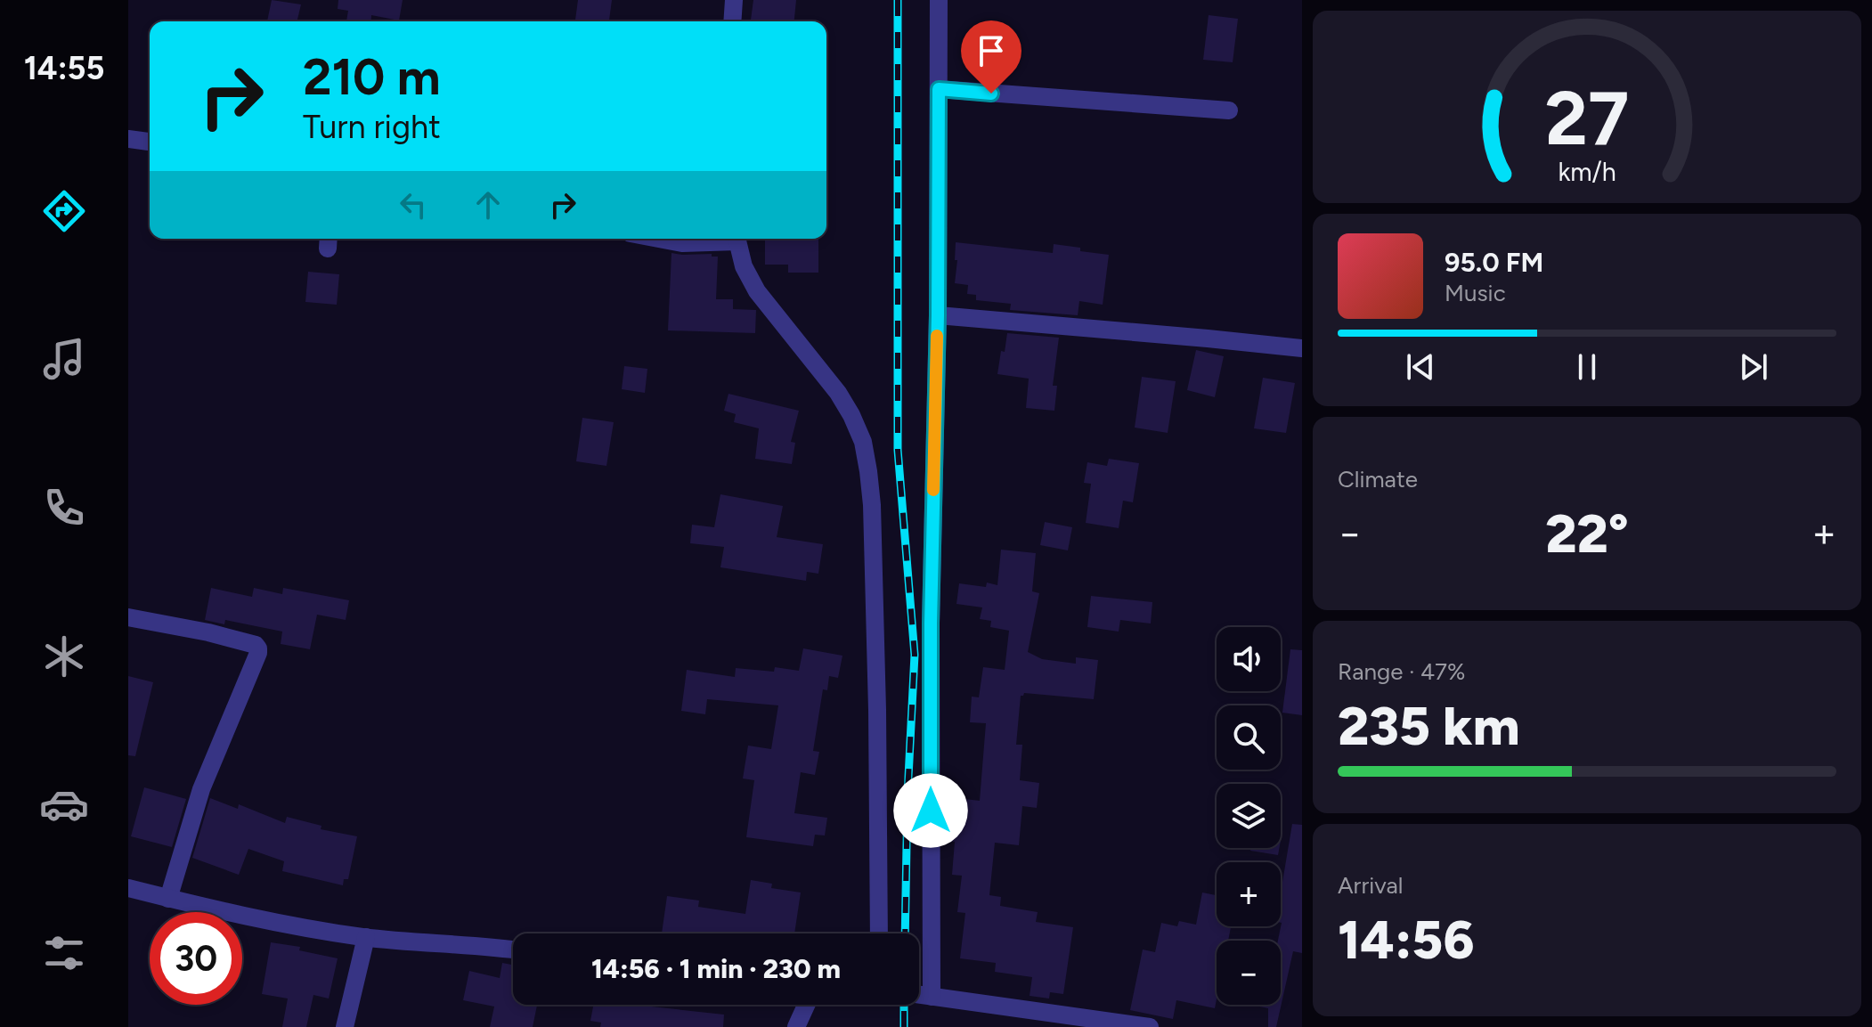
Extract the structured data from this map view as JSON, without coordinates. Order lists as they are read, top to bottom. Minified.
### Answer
{"page":{"tabs":"14:55","turn":["210 m","Turn right"],"song":["95.0 FM","Music"],"tile":["Climate",["Range · 47%","235 km"],["Arrival","14:56"]],"heat":["−","22°","+"],"map_buttons":["+","−"],"limit":"30","trip":"14:56 · 1 min · 230 m","gauge":["27","km/h"]}}
